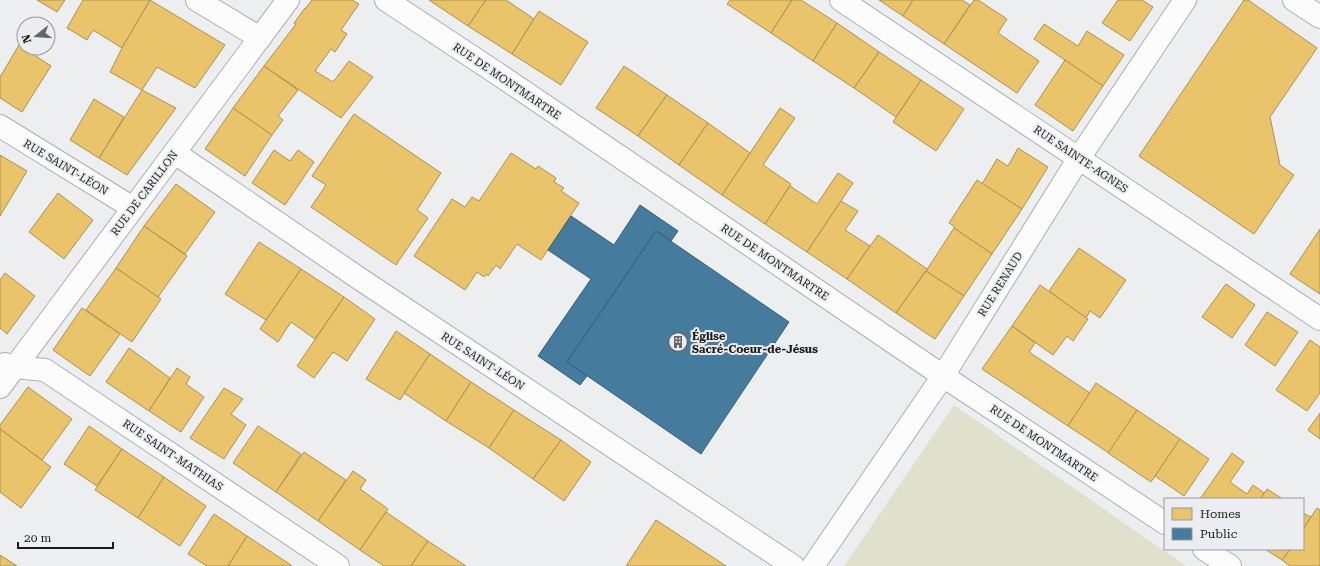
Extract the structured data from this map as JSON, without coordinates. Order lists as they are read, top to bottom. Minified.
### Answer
{"streets":{"street":["RUE DE MONTMARTRE","RUE SAINTE-AGNES","RUE SAINT-LÉON","RUE DE CARILLON","RUE RENAUD","RUE SAINT-MATHIAS"]},"crossings":[["RUE DE MONTMARTRE","RUE RENAUD"],["RUE SAINTE-AGNES","RUE RENAUD"],["RUE SAINT-LÉON","RUE DE CARILLON"],["RUE DE CARILLON","RUE SAINT-MATHIAS"]],"places":{"building":["Église Sacré-Coeur-de-Jésus"]},"legend":["Homes","Public"],"scale_bar":"20 m","north":"left"}
